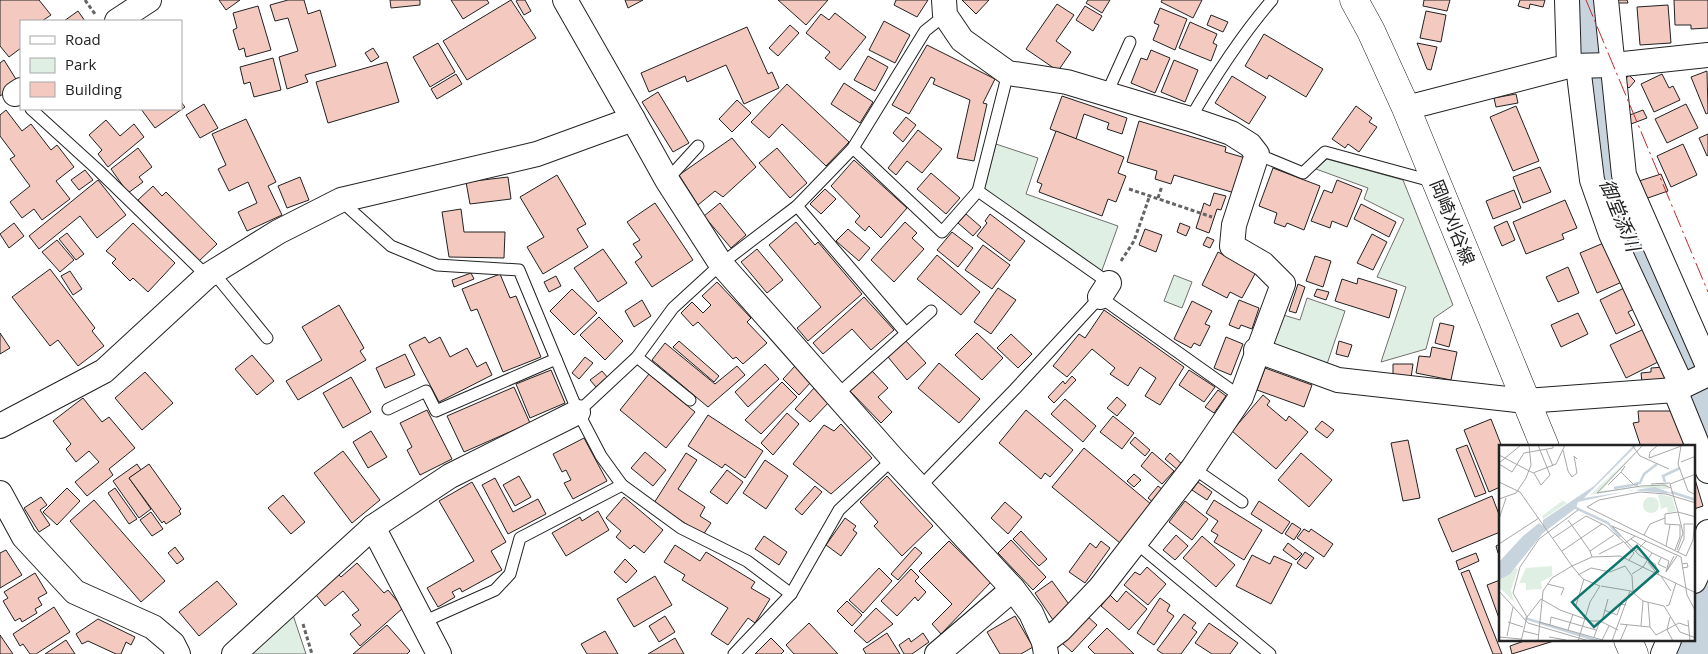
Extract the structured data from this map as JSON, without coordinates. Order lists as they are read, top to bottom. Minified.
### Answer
{"streets":{"main road":["岡崎刈谷線"]},"water":["御堂添川"],"legend":["Road","Park","Building"]}
